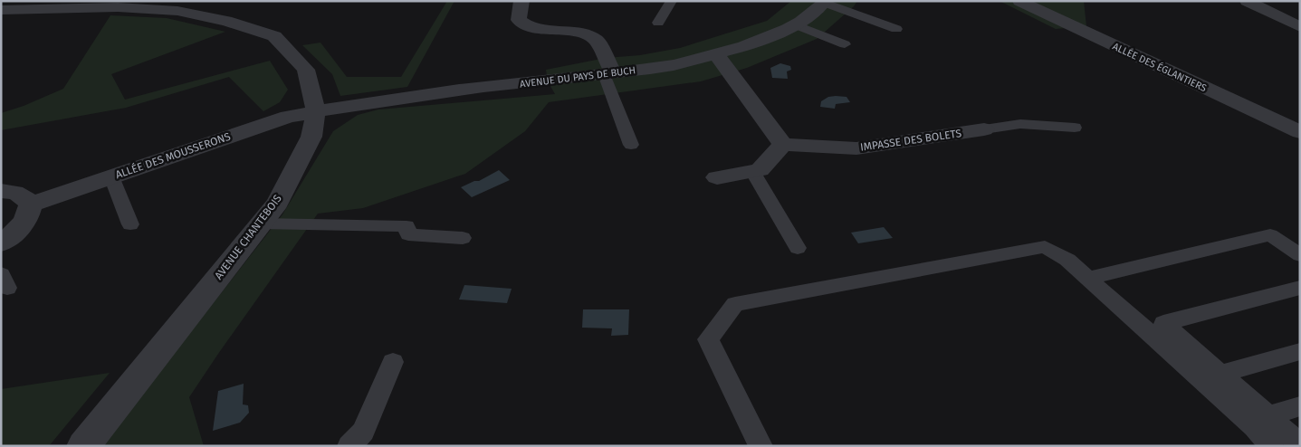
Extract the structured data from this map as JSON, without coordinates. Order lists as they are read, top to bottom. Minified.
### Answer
{"streets":{"street":["ALLÉE DES ÉGLANTIERS","AVENUE DU PAYS DE BUCH","IMPASSE DES BOLETS","ALLÉE DES MOUSSERONS","AVENUE CHANTEBOIS"]},"crossings":[["AVENUE DU PAYS DE BUCH","ALLÉE DES MOUSSERONS"],["AVENUE DU PAYS DE BUCH","AVENUE CHANTEBOIS"],["ALLÉE DES MOUSSERONS","AVENUE CHANTEBOIS"]]}
